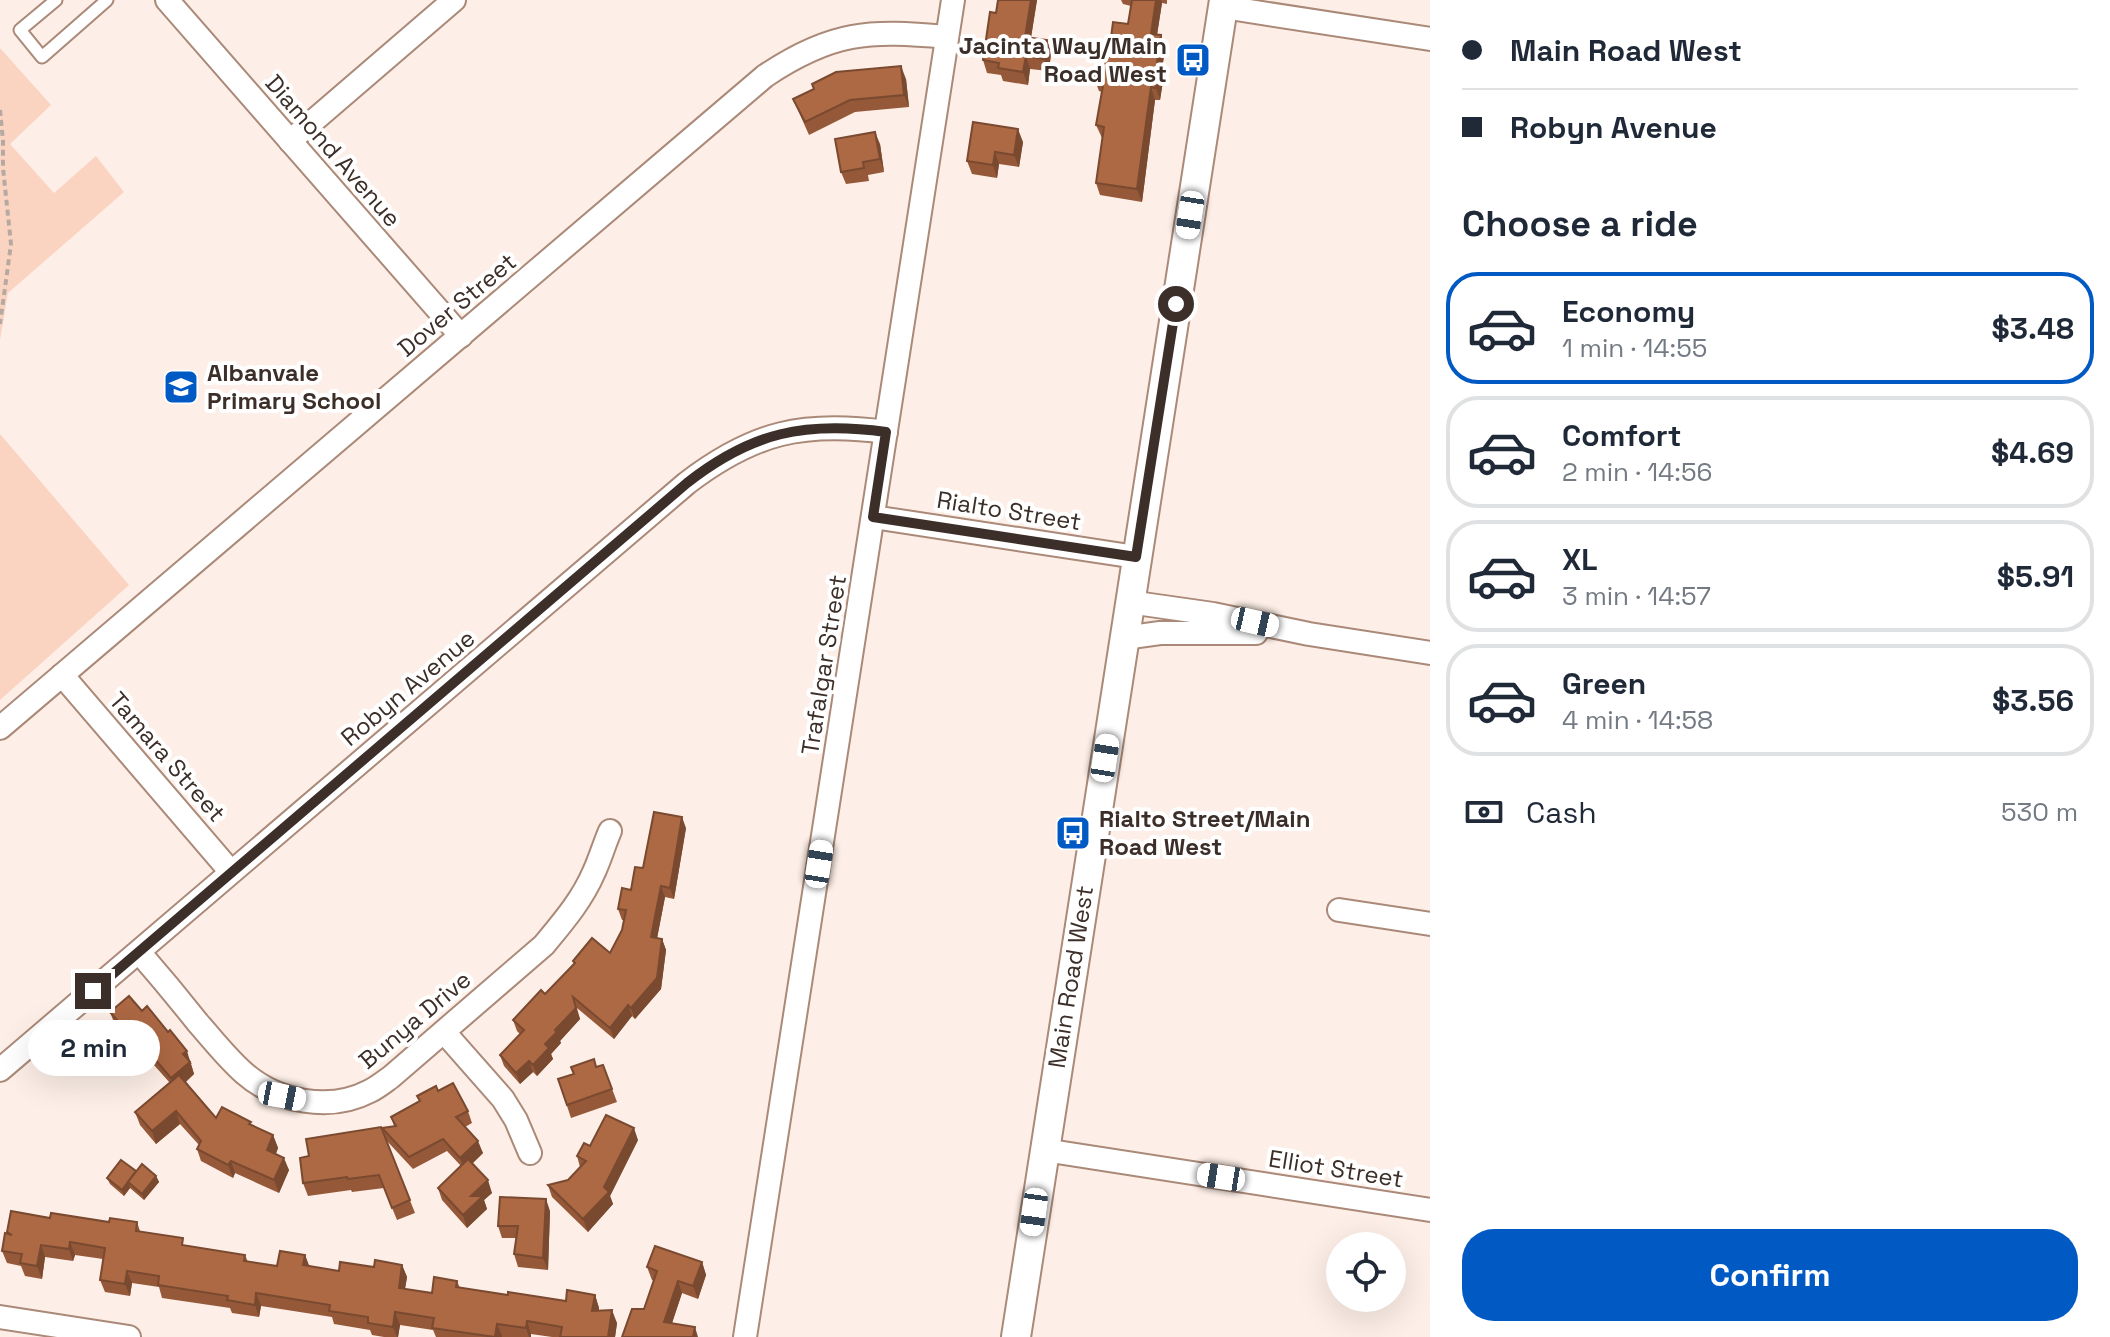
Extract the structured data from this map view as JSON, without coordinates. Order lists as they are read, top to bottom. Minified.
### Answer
{"streets":{"street":["Diamond Avenue","Dover Street","Rialto Street","Trafalgar Street","Robyn Avenue","Tamara Street","Main Road West","Bunya Drive","Elliot Street"]},"crossings":[["Diamond Avenue","Dover Street"],["Dover Street","Trafalgar Street"],["Dover Street","Tamara Street"],["Rialto Street","Trafalgar Street"],["Rialto Street","Main Road West"],["Trafalgar Street","Robyn Avenue"],["Robyn Avenue","Tamara Street"],["Robyn Avenue","Bunya Drive"],["Main Road West","Elliot Street"]],"places":{"bus stop":["Jacinta Way/Main Road West","Rialto Street/Main Road West"],"school or university":["Albanvale Primary School"]},"page":{"banner":["Main Road West","Robyn Avenue"],"heading":"Choose a ride","list":[{"name":"Economy","note":"1 min · 14:55","value":"$3.48"},{"name":"Comfort","note":"2 min · 14:56","value":"$4.69"},{"name":"XL","note":"3 min · 14:57","value":"$5.91"},{"name":"Green","note":"4 min · 14:58","value":"$3.56"}],"pay":["Cash","530 m"],"bubble":"2 min","buttons":"Confirm"}}
